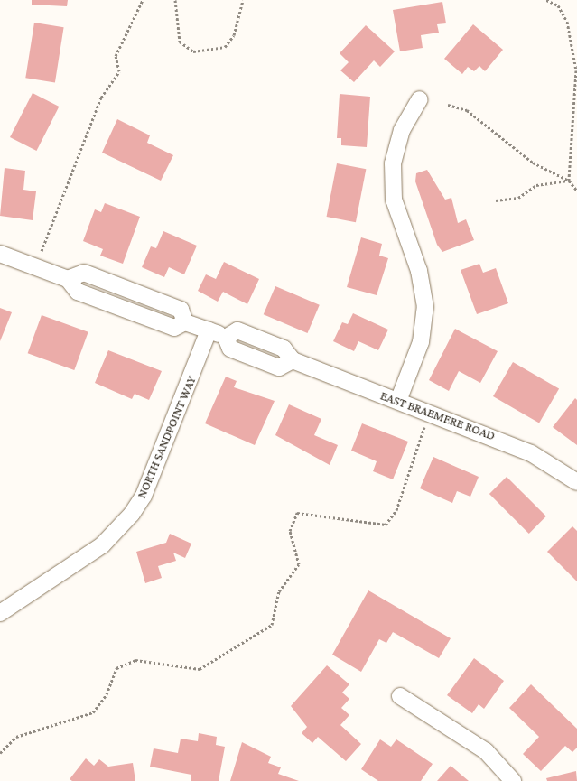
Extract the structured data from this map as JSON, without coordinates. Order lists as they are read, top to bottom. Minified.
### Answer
{"streets":{"street":["EAST BRAEMERE ROAD","NORTH SANDPOINT WAY"]},"crossings":[["EAST BRAEMERE ROAD","NORTH SANDPOINT WAY"]]}
